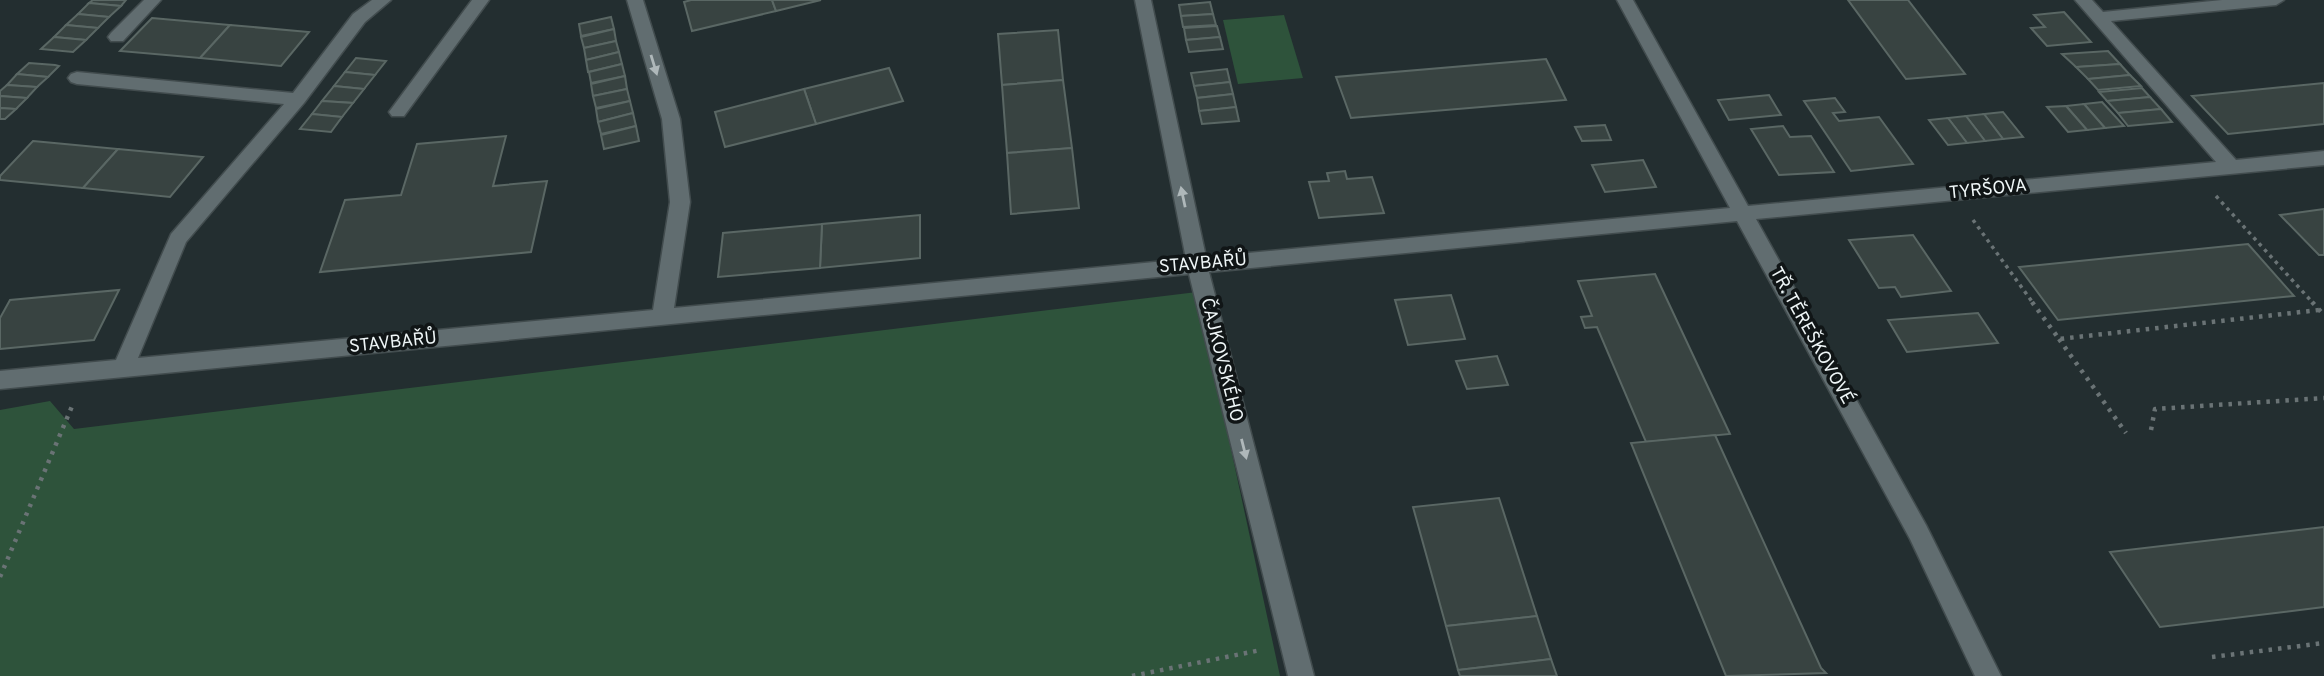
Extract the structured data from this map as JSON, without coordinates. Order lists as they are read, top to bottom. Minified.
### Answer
{"streets":{"street":["TYRŠOVA","STAVBAŘŮ","TŘ. TĚREŠKOVOVÉ","ČAJKOVSKÉHO"]},"crossings":[["TYRŠOVA","STAVBAŘŮ"],["TYRŠOVA","TŘ. TĚREŠKOVOVÉ"],["STAVBAŘŮ","TŘ. TĚREŠKOVOVÉ"],["STAVBAŘŮ","ČAJKOVSKÉHO"]]}
